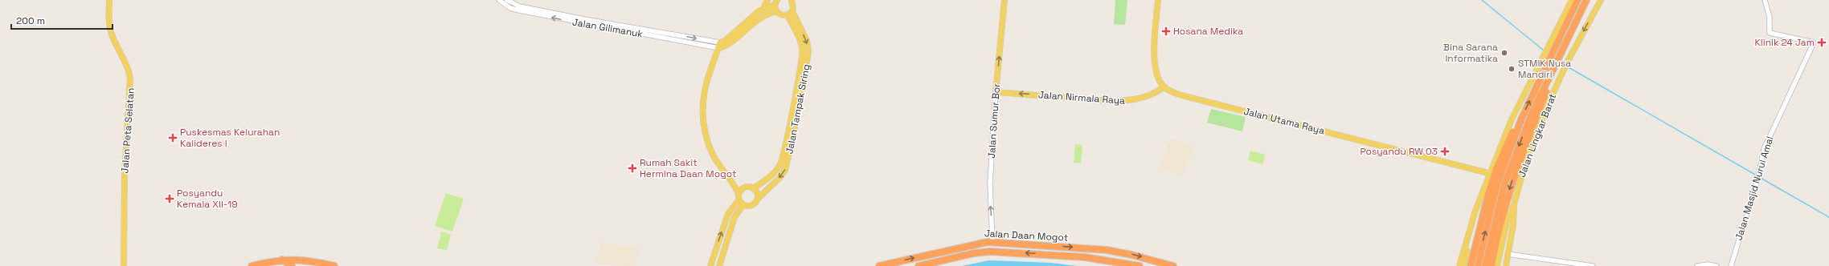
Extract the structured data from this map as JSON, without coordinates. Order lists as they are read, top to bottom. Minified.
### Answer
{"streets":{"highway":["Jalan Daan Mogot"],"main road":["Jalan Nirmala Raya","Jalan Tampak Siring","Jalan Sumur Bor","Jalan Utama Raya","Jalan Peta Selatan","Jalan Lingkar Barat"],"street":["Jalan Gilimanuk","Jalan Masjid Nurul Amal"]},"crossings":[["Jalan Nirmala Raya","Jalan Sumur Bor"],["Jalan Nirmala Raya","Jalan Utama Raya"],["Jalan Sumur Bor","Jalan Daan Mogot"]],"one_way":["Jalan Nirmala Raya","Jalan Sumur Bor"],"places":{"health":["Hosana Medika","Klinik 24 Jam","Puskesmas Kelurahan Kalideres I","Posyandu RW 03","Rumah Sakit Hermina Daan Mogot","Posyandu Kemala XII-19"],"other":["Bina Sarana Informatika","STMIK Nusa Mandiri"]},"scale_bar":"200 m"}
